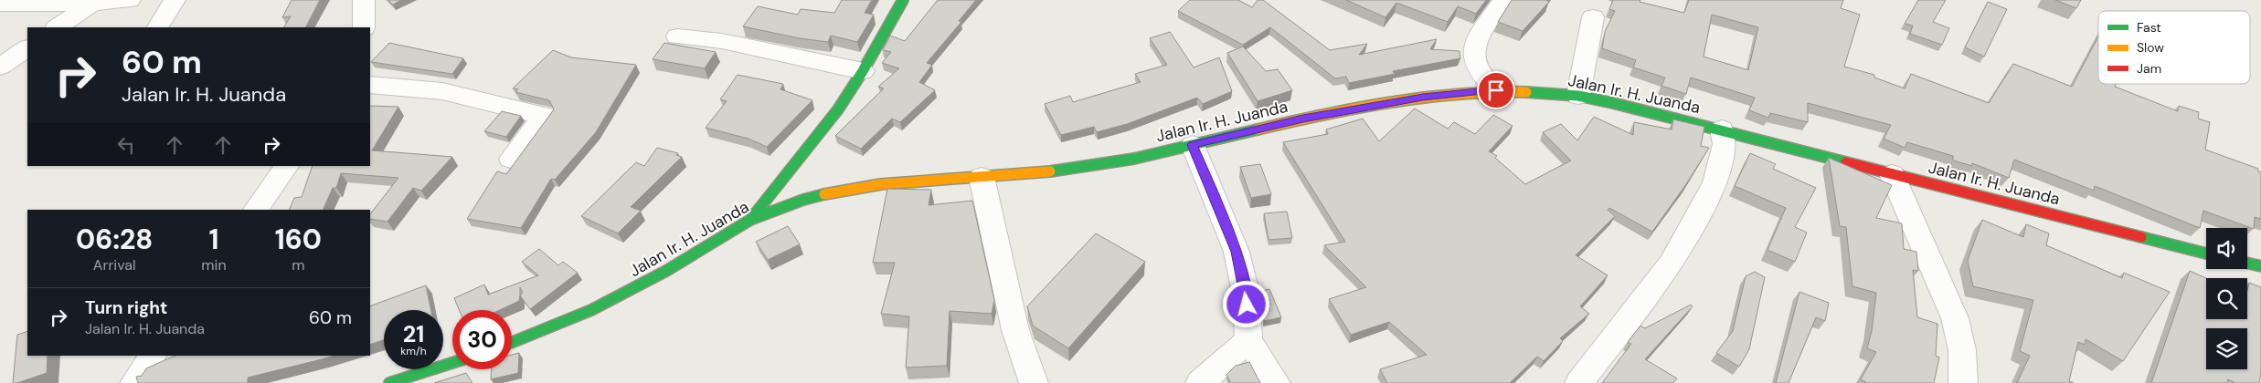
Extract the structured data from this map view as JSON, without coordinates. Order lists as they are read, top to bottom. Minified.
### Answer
{"streets":{"street":["Jalan Ir. H. Juanda"]},"legend":["Fast","Slow","Jam"],"page":{"turn":["60 m","Jalan Ir. H. Juanda"],"eta":["06:28","Arrival","1","min","160","m"],"list":[{"name":"Turn right","note":"Jalan Ir. H. Juanda","value":"60 m"}],"speed":"21 km/h","limit":"30"}}
